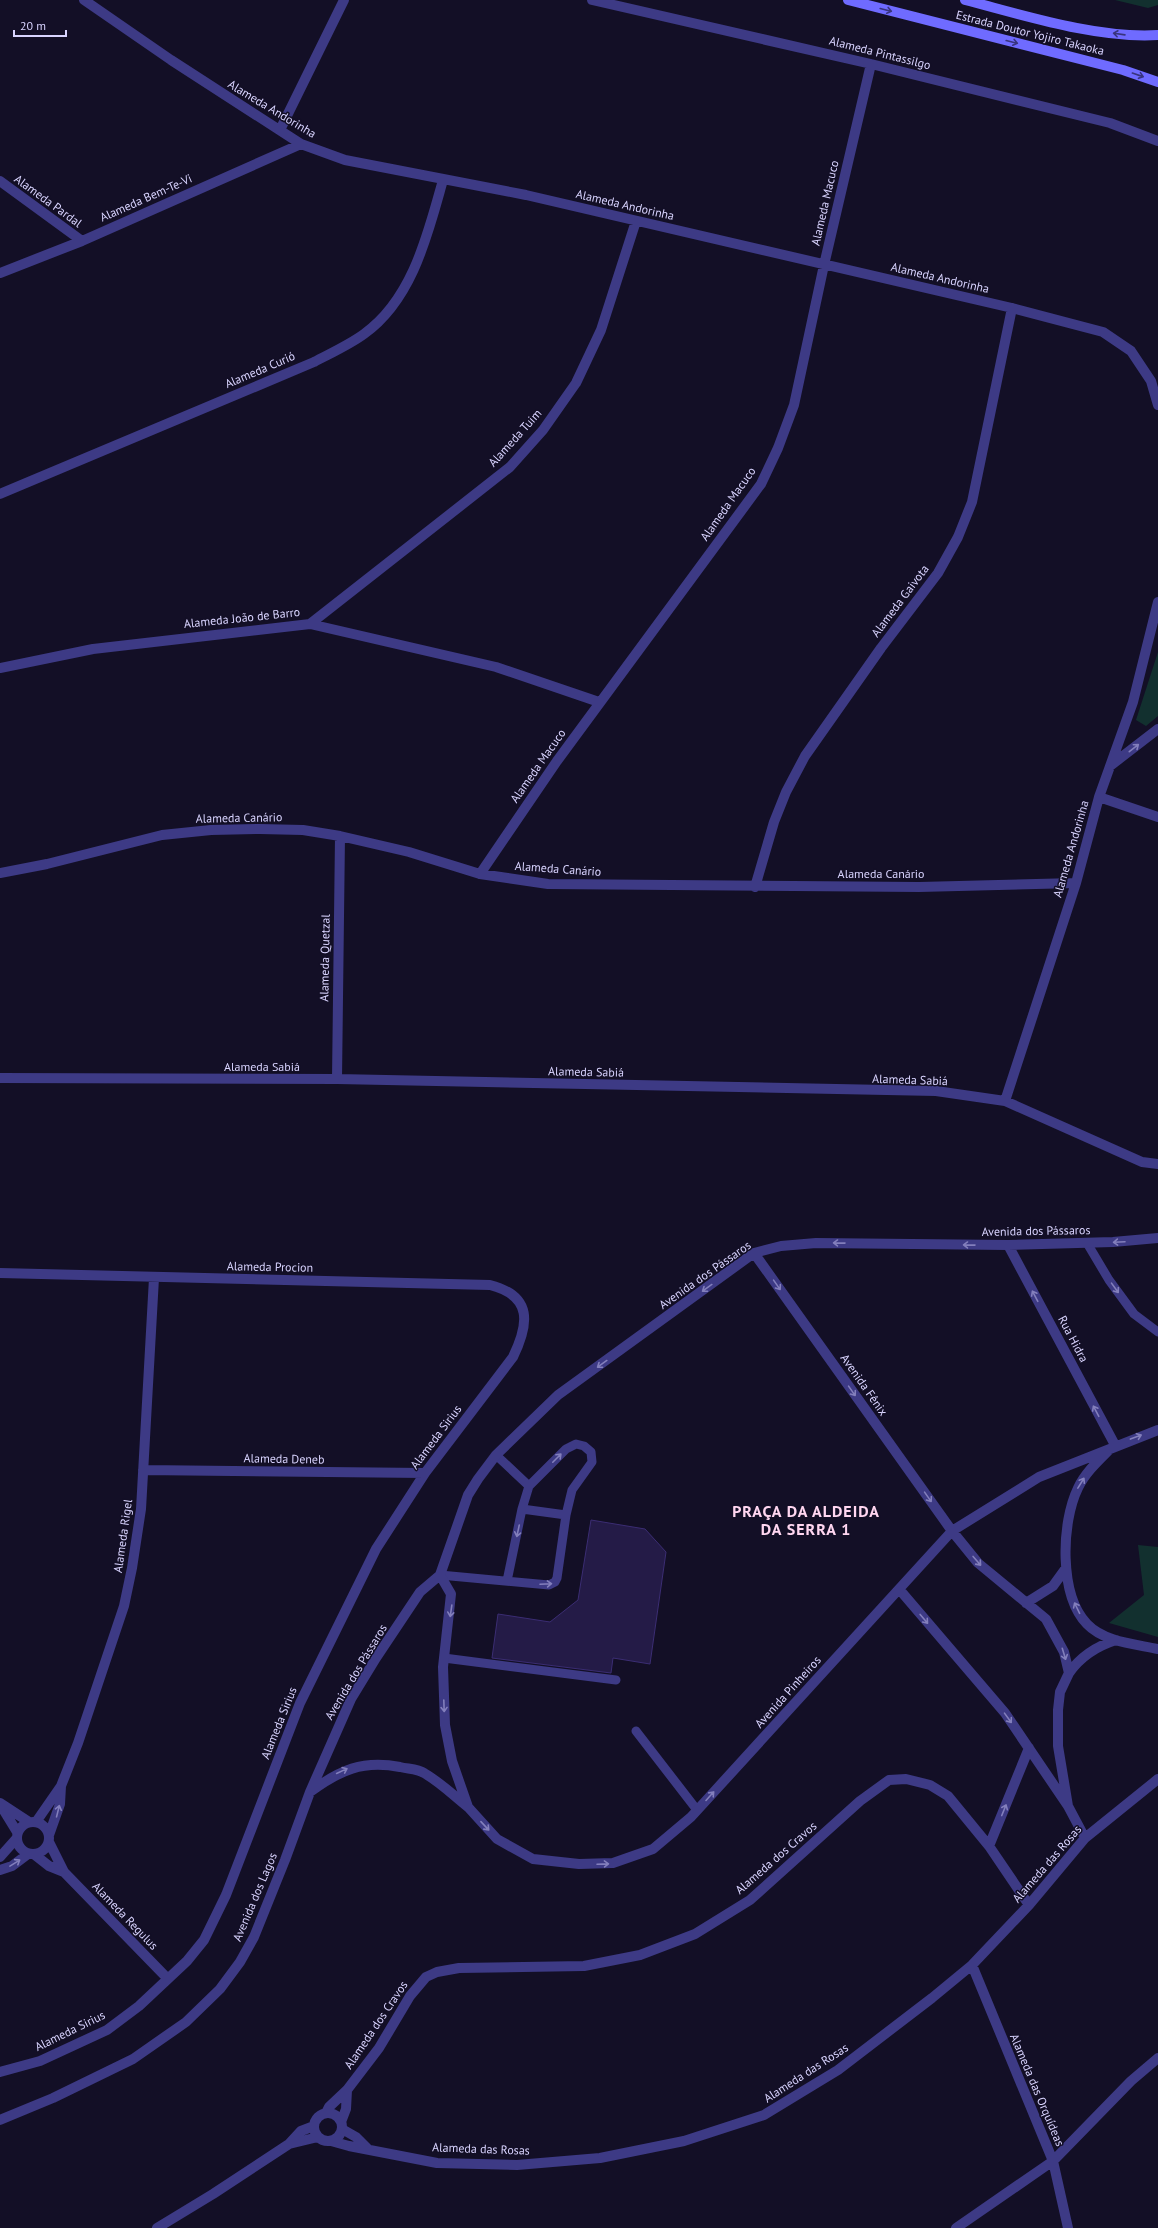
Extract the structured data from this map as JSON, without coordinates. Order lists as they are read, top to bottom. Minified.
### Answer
{"streets":{"main road":["Estrada Doutor Yojiro Takaoka"],"street":["Alameda Pintassilgo","Alameda Andorinha","Alameda Bem-Te-Vi","Alameda Pardal","Alameda Macuco","Alameda Curió","Alameda Tuim","Alameda Gaivota","Alameda João de Barro","Alameda Canário","Alameda Quetzal","Alameda Sabiá","Avenida dos Pássaros","Alameda Procion","Rua Hidra","Avenida Fênix","Alameda Sirius","Alameda Deneb","Alameda Rigel","Avenida Pinheiros","Alameda dos Cravos","Alameda das Rosas","Avenida dos Lagos","Alameda Regulus","Alameda das Orquídeas"]},"crossings":[["Alameda Pintassilgo","Alameda Macuco"],["Alameda Andorinha","Alameda Bem-Te-Vi"],["Alameda Andorinha","Alameda Macuco"],["Alameda Andorinha","Alameda Curió"],["Alameda Andorinha","Alameda Tuim"],["Alameda Andorinha","Alameda Gaivota"],["Alameda Andorinha","Alameda Canário"],["Alameda Andorinha","Alameda Sabiá"],["Alameda Bem-Te-Vi","Alameda Pardal"],["Alameda Macuco","Alameda João de Barro"],["Alameda Macuco","Alameda Canário"],["Alameda Tuim","Alameda João de Barro"],["Alameda Gaivota","Alameda Canário"],["Alameda Canário","Alameda Quetzal"],["Alameda Quetzal","Alameda Sabiá"],["Avenida dos Pássaros","Rua Hidra"],["Avenida dos Pássaros","Avenida Fênix"],["Avenida dos Pássaros","Avenida Pinheiros"],["Avenida dos Pássaros","Avenida dos Lagos"],["Alameda Procion","Alameda Sirius"],["Alameda Procion","Alameda Rigel"],["Rua Hidra","Avenida Pinheiros"],["Avenida Fênix","Avenida Pinheiros"],["Alameda Sirius","Alameda Deneb"],["Alameda Sirius","Alameda Regulus"],["Alameda Deneb","Alameda Rigel"],["Alameda Rigel","Alameda Regulus"],["Avenida Pinheiros","Avenida dos Lagos"],["Alameda dos Cravos","Alameda das Rosas"],["Alameda das Rosas","Alameda das Orquídeas"]],"one_way":["Avenida dos Pássaros","Rua Hidra"],"districts":["PRAÇA DA ALDEIDA DA SERRA 1"],"scale_bar":"20 m"}
